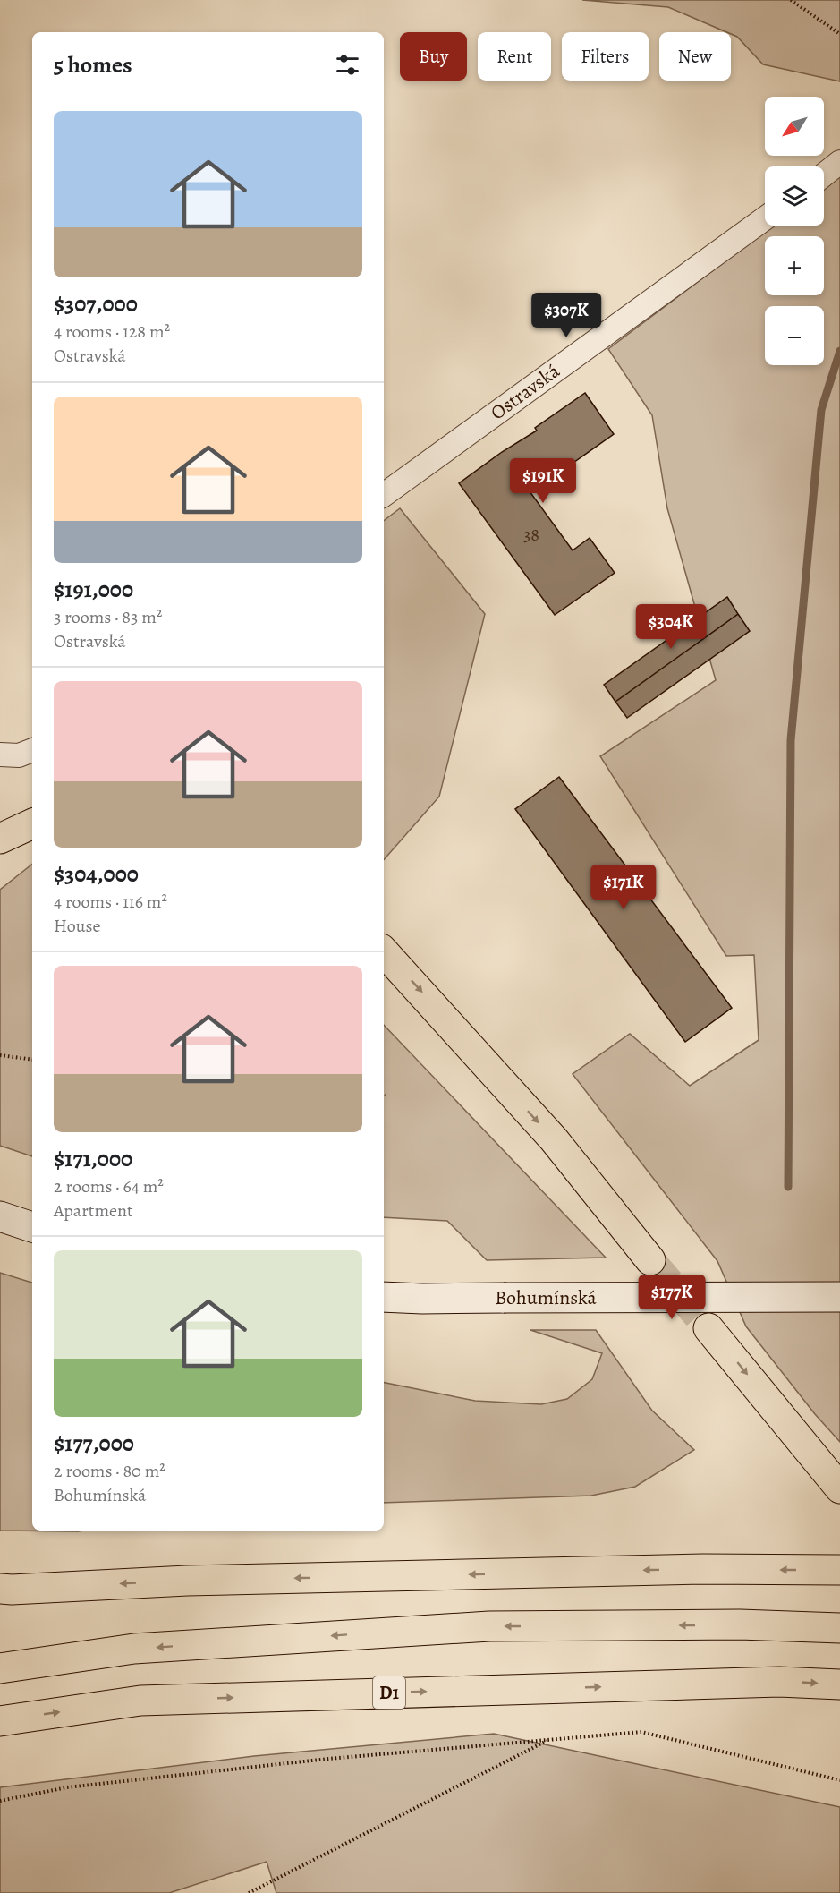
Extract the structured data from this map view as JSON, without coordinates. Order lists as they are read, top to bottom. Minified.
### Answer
{"streets":{"highway":["D1"],"main road":["Bohumínská"],"street":["Ostravská"]},"house_numbers":["38"],"north":"bottom left","page":{"chip":["Buy","Rent","Filters","New"],"heading":"5 homes","map_buttons":["+","−"],"list":[{"name":"$307,000","note":"4 rooms · 128 m² · Ostravská"},{"name":"$191,000","note":"3 rooms · 83 m² · Ostravská"},{"name":"$304,000","note":"4 rooms · 116 m² · House"},{"name":"$171,000","note":"2 rooms · 64 m² · Apartment"},{"name":"$177,000","note":"2 rooms · 80 m² · Bohumínská"}],"price":["$307K","$191K","$304K","$171K","$177K"]}}
